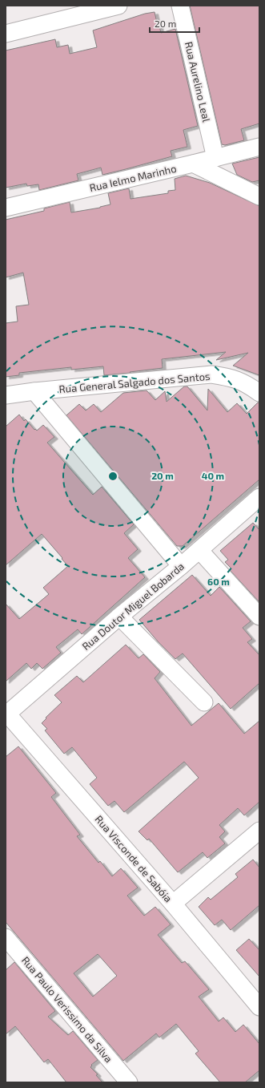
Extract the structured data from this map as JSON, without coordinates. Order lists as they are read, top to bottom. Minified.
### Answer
{"streets":{"street":["Rua Aurelino Leal","Rua Ielmo Marinho","Rua General Salgado dos Santos","Rua Doutor Miguel Bobarda","Rua Visconde de Sabóia","Rua Paulo Verissimo da Silva"]},"crossings":[["Rua Aurelino Leal","Rua Ielmo Marinho"],["Rua Doutor Miguel Bobarda","Rua Visconde de Sabóia"]],"scale_bar":"20 m","rings":["20 m","40 m","60 m"]}
